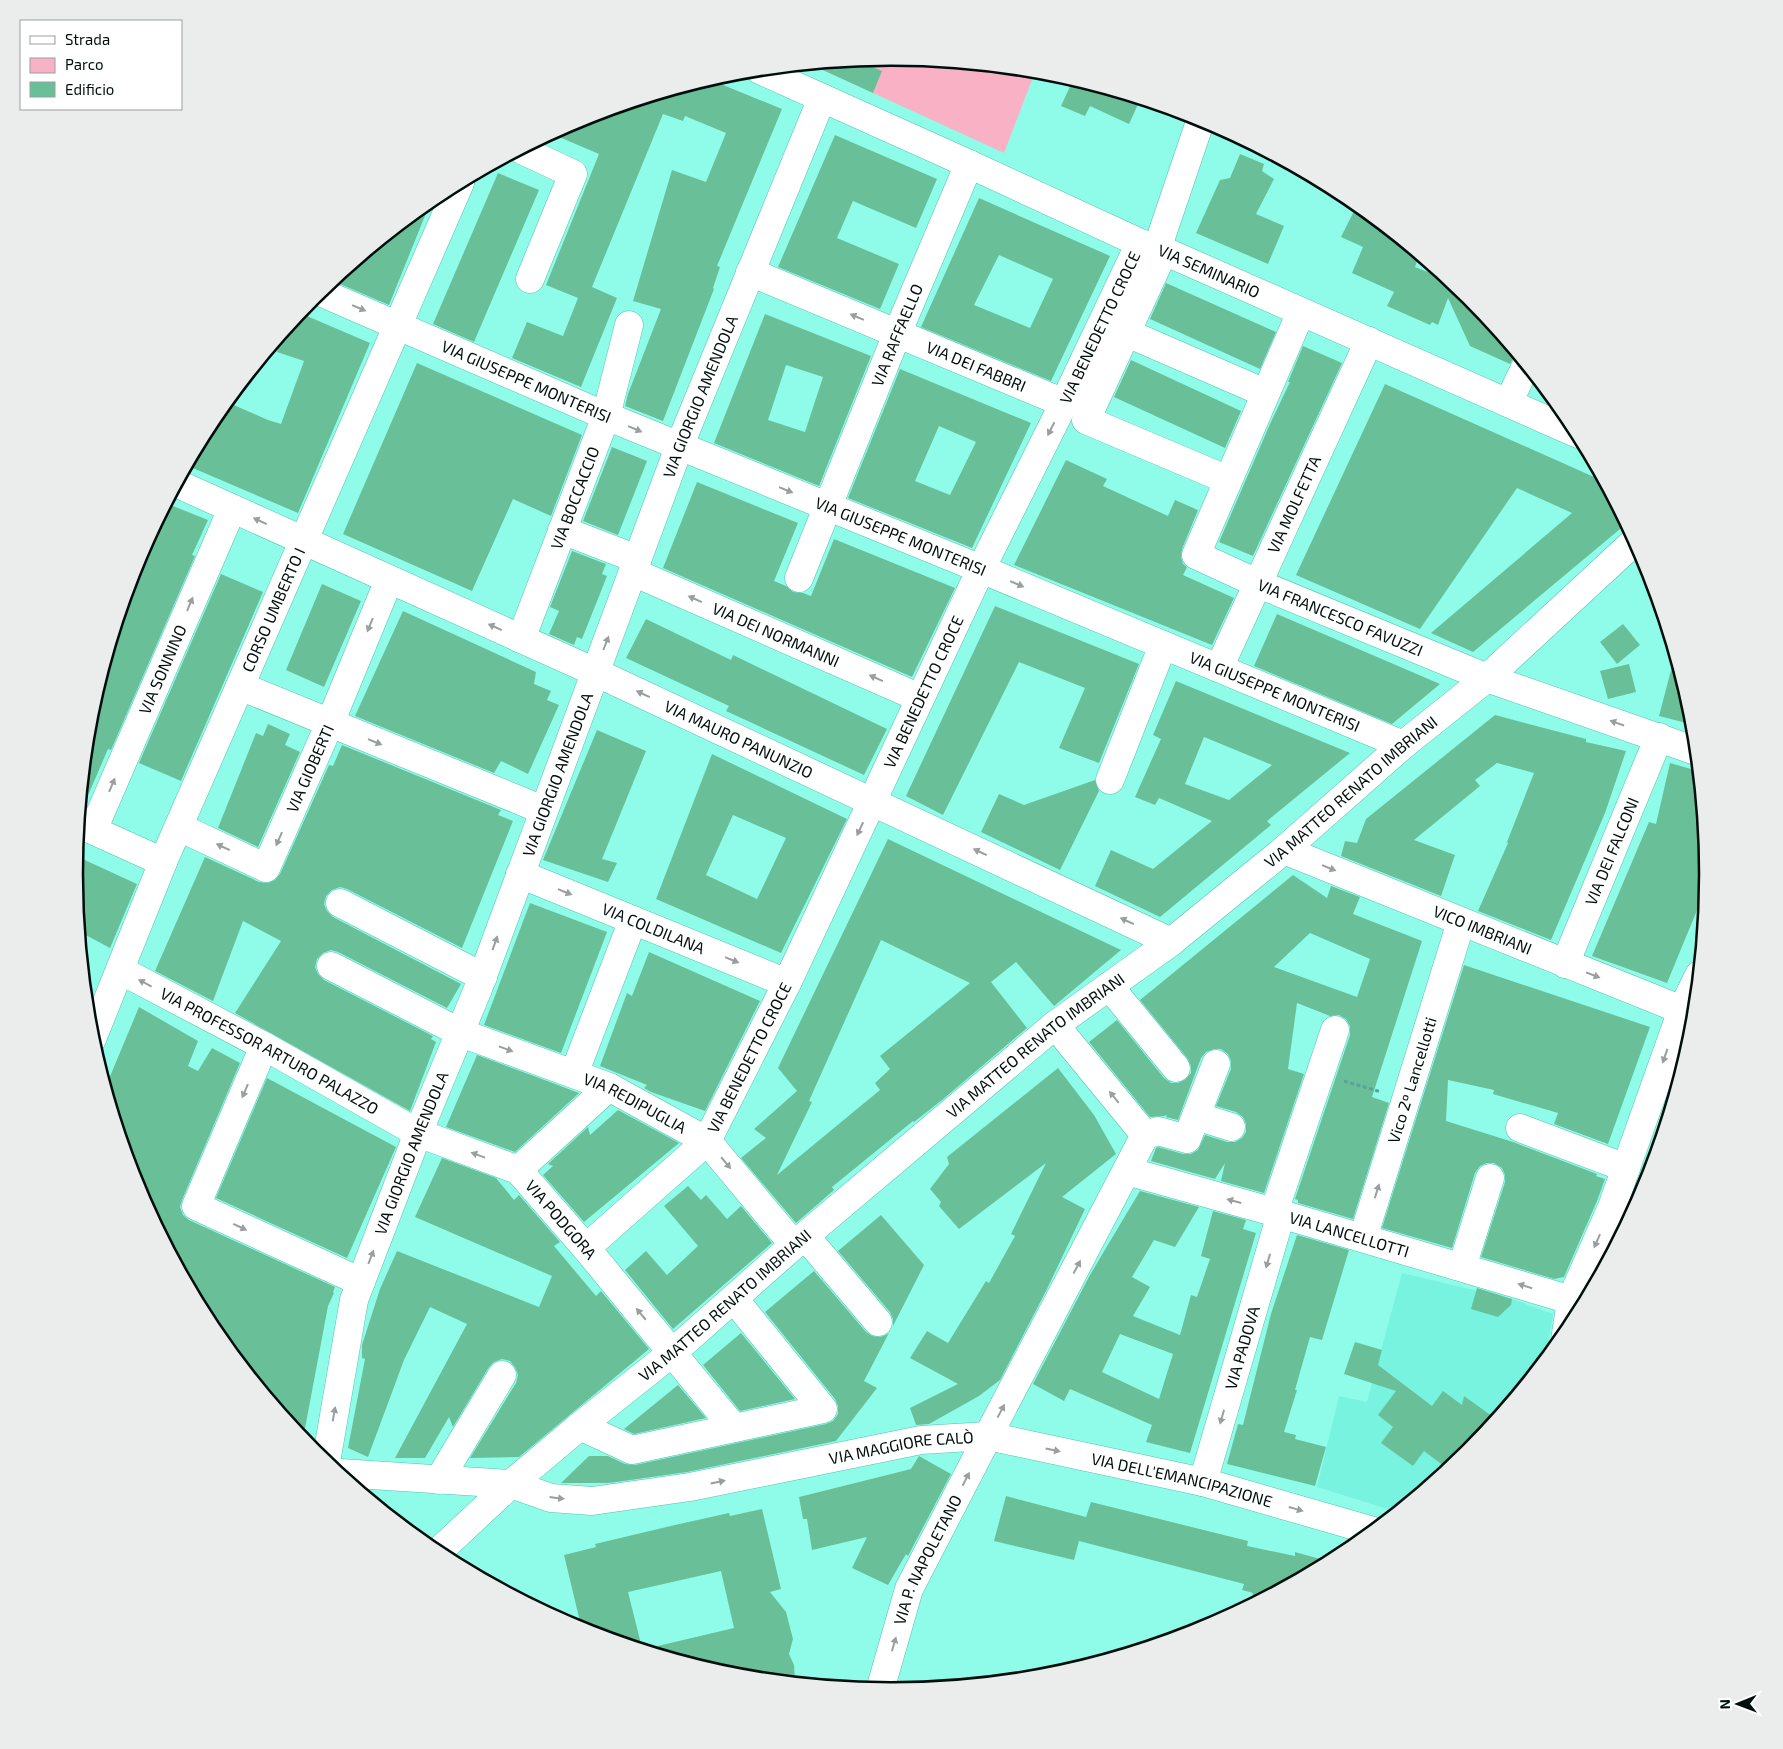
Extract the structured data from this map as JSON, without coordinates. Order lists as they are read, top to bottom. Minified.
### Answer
{"streets":{"street":["VIA SEMINARIO","VIA BENEDETTO CROCE","VIA RAFFAELLO","VIA DEI FABBRI","VIA GIUSEPPE MONTERISI","VIA GIORGIO AMENDOLA","VIA BOCCACCIO","VIA MOLFETTA","CORSO UMBERTO I","VIA FRANCESCO FAVUZZI","VIA DEI NORMANNI","VIA SONNINO","VIA MAURO PANUNZIO","VIA GIOBERTI","VIA MATTEO RENATO IMBRIANI","VIA DEI FALCONI","VIA COLDILANA","VICO IMBRIANI","VIA PROFESSOR ARTURO PALAZZO","Vico 2º Lancellotti","VIA REDIPUGLIA","VIA PODGORA","VIA LANCELLOTTI","VIA PADOVA","VIA MAGGIORE CALÒ","VIA DELL'EMANCIPAZIONE","VIA P. NAPOLETANO"]},"crossings":[["VIA SEMINARIO","VIA BENEDETTO CROCE"],["VIA SEMINARIO","VIA RAFFAELLO"],["VIA SEMINARIO","VIA GIORGIO AMENDOLA"],["VIA SEMINARIO","VIA MOLFETTA"],["VIA BENEDETTO CROCE","VIA DEI FABBRI"],["VIA BENEDETTO CROCE","VIA GIUSEPPE MONTERISI"],["VIA BENEDETTO CROCE","VIA DEI NORMANNI"],["VIA BENEDETTO CROCE","VIA MAURO PANUNZIO"],["VIA BENEDETTO CROCE","VIA COLDILANA"],["VIA BENEDETTO CROCE","VIA REDIPUGLIA"],["VIA RAFFAELLO","VIA DEI FABBRI"],["VIA RAFFAELLO","VIA GIUSEPPE MONTERISI"],["VIA DEI FABBRI","VIA GIORGIO AMENDOLA"],["VIA GIUSEPPE MONTERISI","VIA GIORGIO AMENDOLA"],["VIA GIUSEPPE MONTERISI","VIA BOCCACCIO"],["VIA GIUSEPPE MONTERISI","VIA MOLFETTA"],["VIA GIUSEPPE MONTERISI","CORSO UMBERTO I"],["VIA GIUSEPPE MONTERISI","VIA MATTEO RENATO IMBRIANI"],["VIA GIORGIO AMENDOLA","VIA DEI NORMANNI"],["VIA GIORGIO AMENDOLA","VIA MAURO PANUNZIO"],["VIA GIORGIO AMENDOLA","VIA COLDILANA"],["VIA GIORGIO AMENDOLA","VIA PROFESSOR ARTURO PALAZZO"],["VIA GIORGIO AMENDOLA","VIA REDIPUGLIA"],["VIA GIORGIO AMENDOLA","VIA PODGORA"],["VIA BOCCACCIO","VIA DEI NORMANNI"],["VIA BOCCACCIO","VIA MAURO PANUNZIO"],["VIA MOLFETTA","VIA FRANCESCO FAVUZZI"],["CORSO UMBERTO I","VIA MAURO PANUNZIO"],["CORSO UMBERTO I","VIA GIOBERTI"],["CORSO UMBERTO I","VIA PROFESSOR ARTURO PALAZZO"],["VIA FRANCESCO FAVUZZI","VIA MATTEO RENATO IMBRIANI"],["VIA FRANCESCO FAVUZZI","VIA DEI FALCONI"],["VIA SONNINO","VIA MAURO PANUNZIO"],["VIA MAURO PANUNZIO","VIA GIOBERTI"],["VIA MAURO PANUNZIO","VIA MATTEO RENATO IMBRIANI"],["VIA MATTEO RENATO IMBRIANI","VICO IMBRIANI"],["VIA MATTEO RENATO IMBRIANI","VIA REDIPUGLIA"],["VIA MATTEO RENATO IMBRIANI","VIA PODGORA"],["VIA MATTEO RENATO IMBRIANI","VIA MAGGIORE CALÒ"],["VIA DEI FALCONI","VICO IMBRIANI"],["VICO IMBRIANI","Vico 2º Lancellotti"],["VIA PROFESSOR ARTURO PALAZZO","VIA PODGORA"],["Vico 2º Lancellotti","VIA LANCELLOTTI"],["VIA LANCELLOTTI","VIA PADOVA"],["VIA LANCELLOTTI","VIA MAGGIORE CALÒ"],["VIA PADOVA","VIA DELL'EMANCIPAZIONE"],["VIA MAGGIORE CALÒ","VIA DELL'EMANCIPAZIONE"],["VIA MAGGIORE CALÒ","VIA P. NAPOLETANO"],["VIA DELL'EMANCIPAZIONE","VIA P. NAPOLETANO"]],"one_way":["VIA BENEDETTO CROCE","VIA DEI FABBRI","VIA GIUSEPPE MONTERISI","VIA DEI NORMANNI","VIA SONNINO","VIA COLDILANA","VIA PROFESSOR ARTURO PALAZZO","VIA REDIPUGLIA","VIA PODGORA","VIA PADOVA","VIA MAGGIORE CALÒ","VIA DELL'EMANCIPAZIONE","VIA P. NAPOLETANO"],"legend":["Strada","Parco","Edificio"],"north":"left"}
